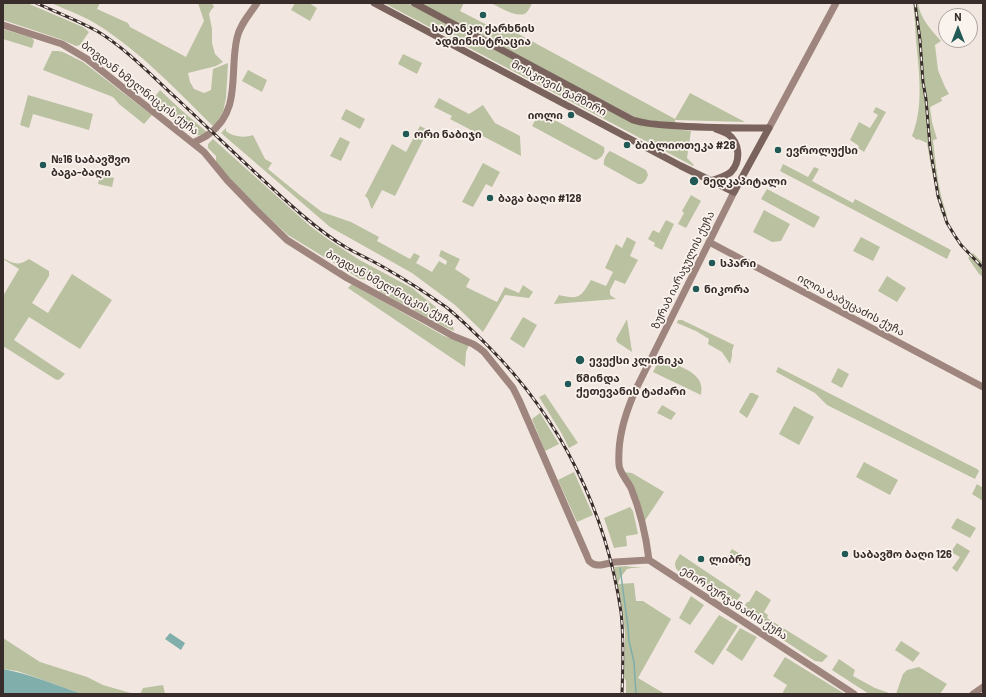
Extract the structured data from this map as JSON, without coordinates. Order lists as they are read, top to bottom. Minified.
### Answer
{"streets":{"main road":["ბოგდან ხმელნიცკის ქუჩა","მოსკოვის გამზირი","ზურაბ იარაჯულის ქუჩა","ილია ბაბუცაძის ქუჩა","ემირ ბურჯანაძის ქუჩა"]},"crossings":[["ბოგდან ხმელნიცკის ქუჩა","ზურაბ იარაჯულის ქუჩა"],["ბოგდან ხმელნიცკის ქუჩა","ემირ ბურჯანაძის ქუჩა"],["მოსკოვის გამზირი","ზურაბ იარაჯულის ქუჩა"],["ზურაბ იარაჯულის ქუჩა","ილია ბაბუცაძის ქუჩა"],["ზურაბ იარაჯულის ქუჩა","ემირ ბურჯანაძის ქუჩა"]],"places":["სატანკო ქარხნის ადმინისტრაცია","იოლი","ორი ნაბიჯი","ბიბლიოთეკა #28","ევროლუქსი","№16 საბავშვო ბაგა-ბაღი","მედკაპიტალი","ბაგა ბაღი #128","სპარი","ნიკორა","ევექსი კლინიკა","წმინდა ქეთევანის ტაძარი","საბავშო ბაღი 126","ლიბრე"],"north":"top"}
